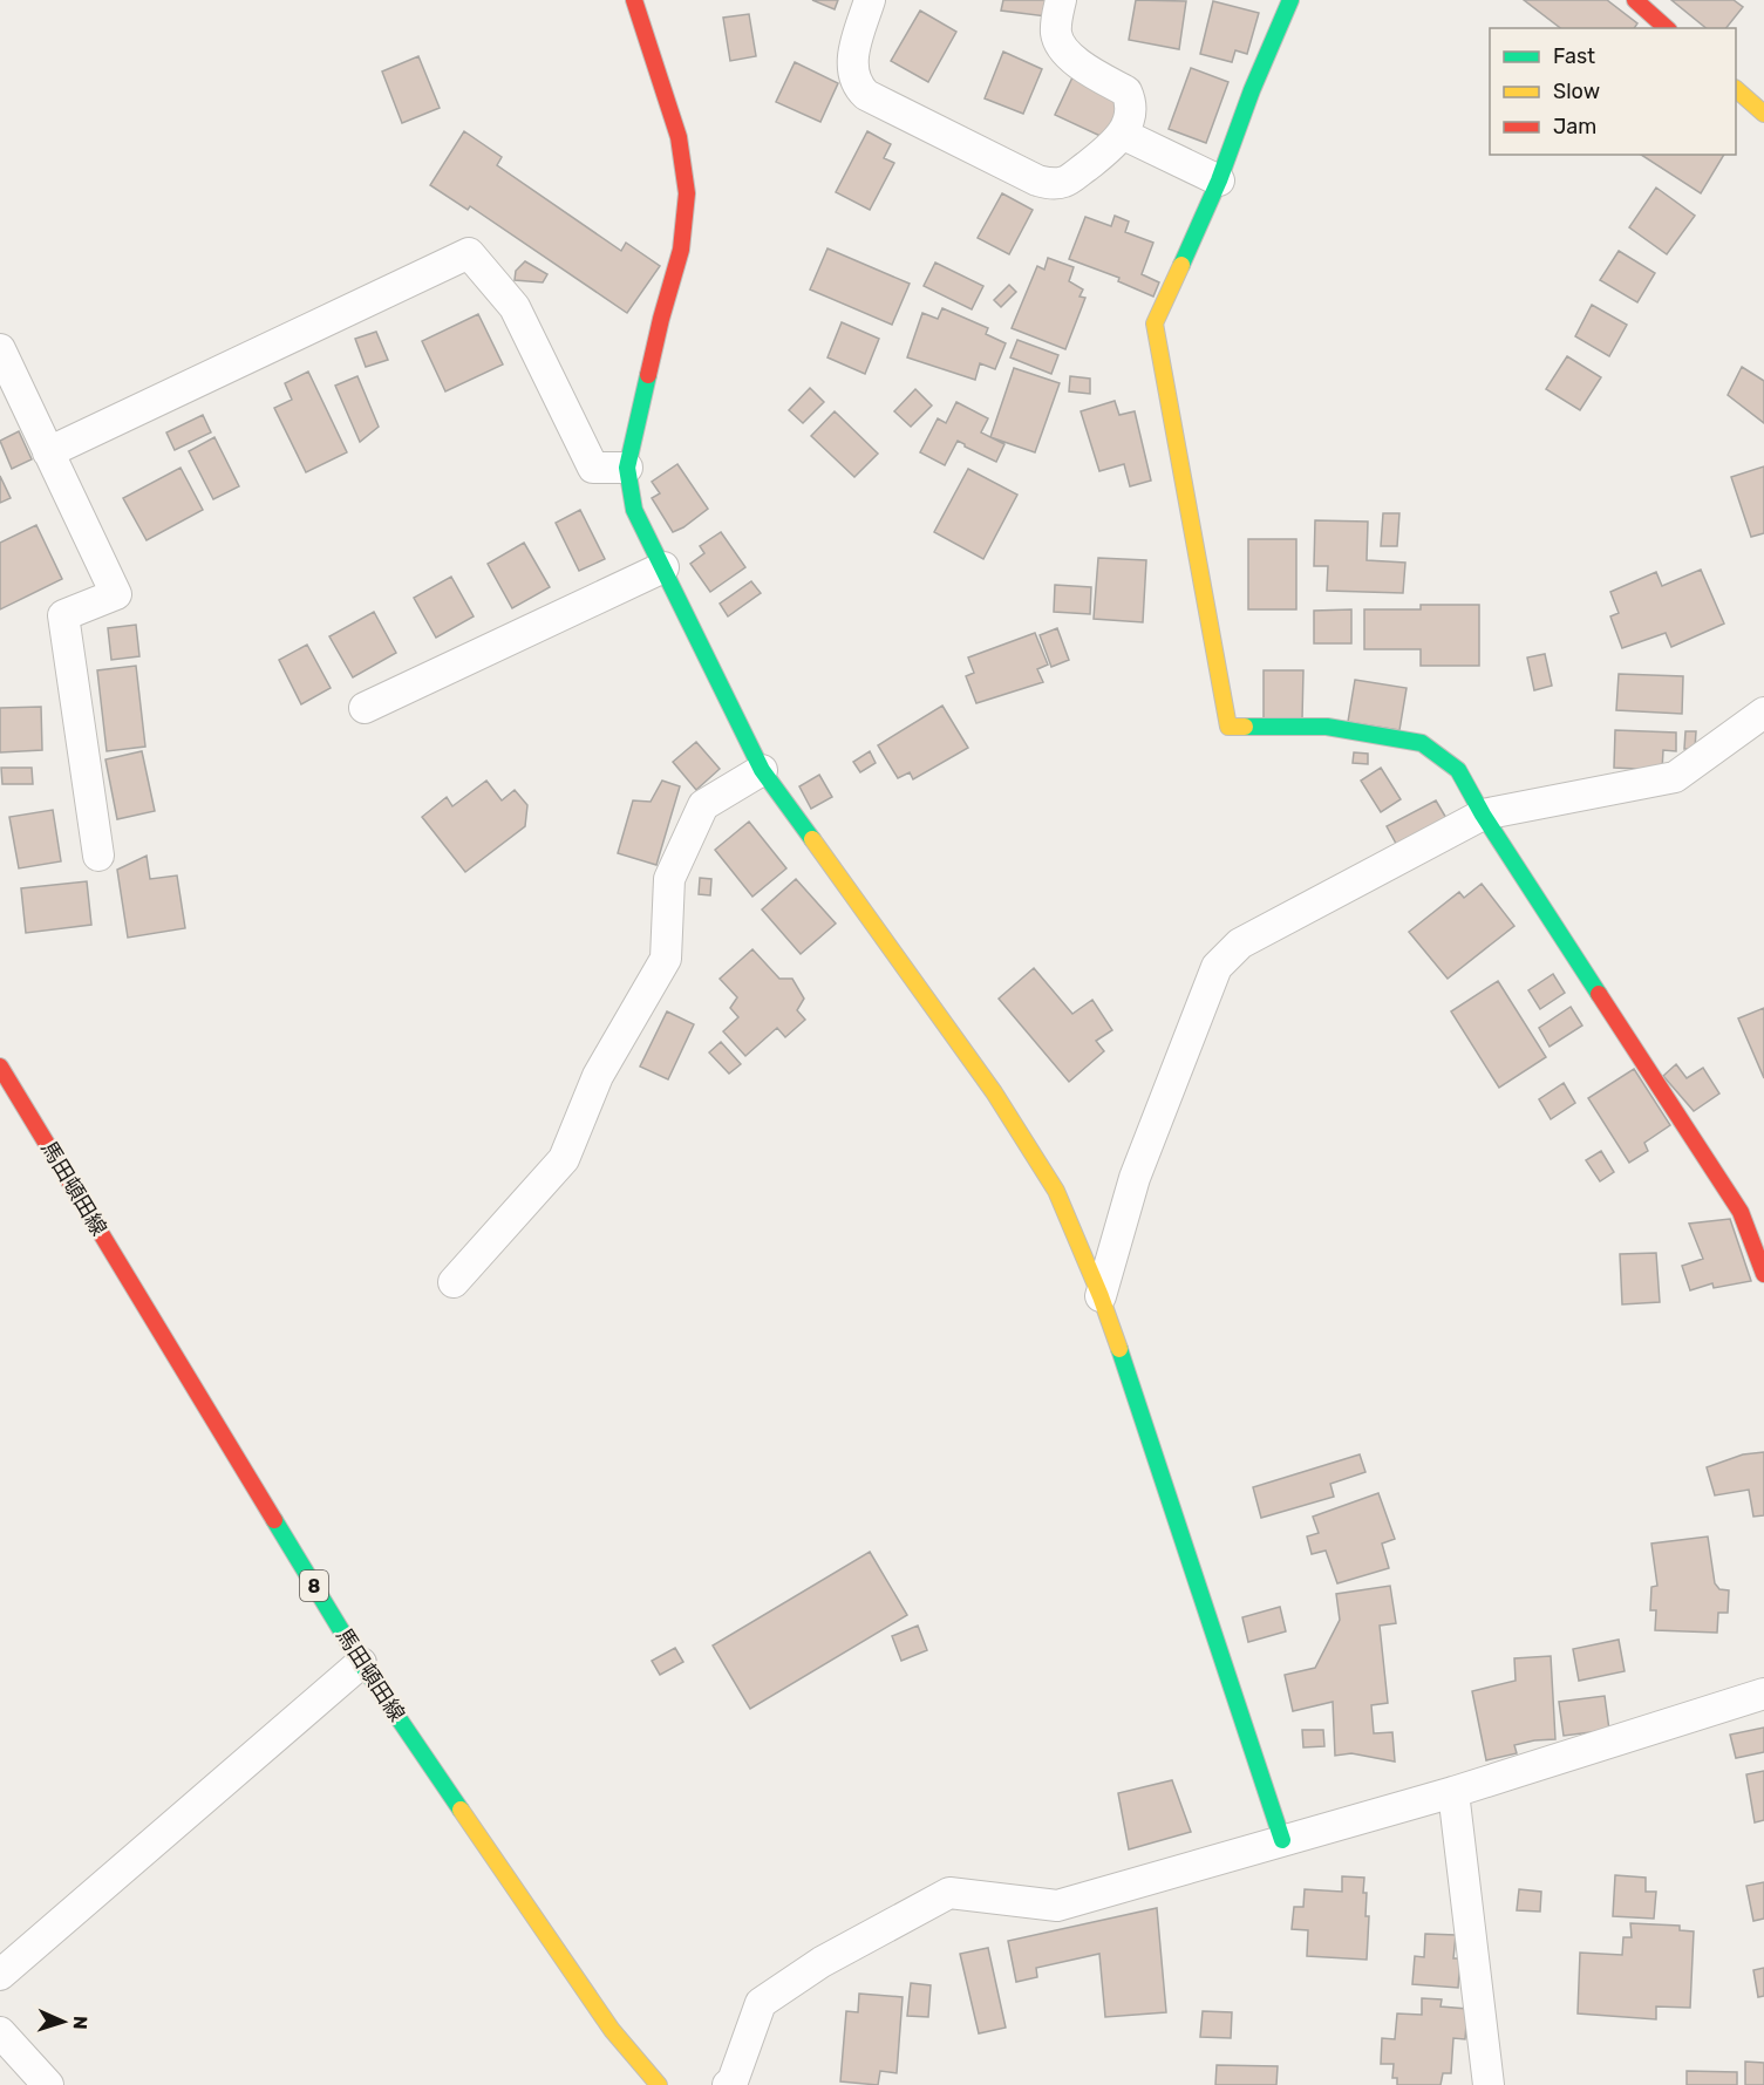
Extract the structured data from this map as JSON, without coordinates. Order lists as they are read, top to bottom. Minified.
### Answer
{"streets":{"street":["馬田頓田線","8"]},"legend":["Fast","Slow","Jam"],"north":"right"}
